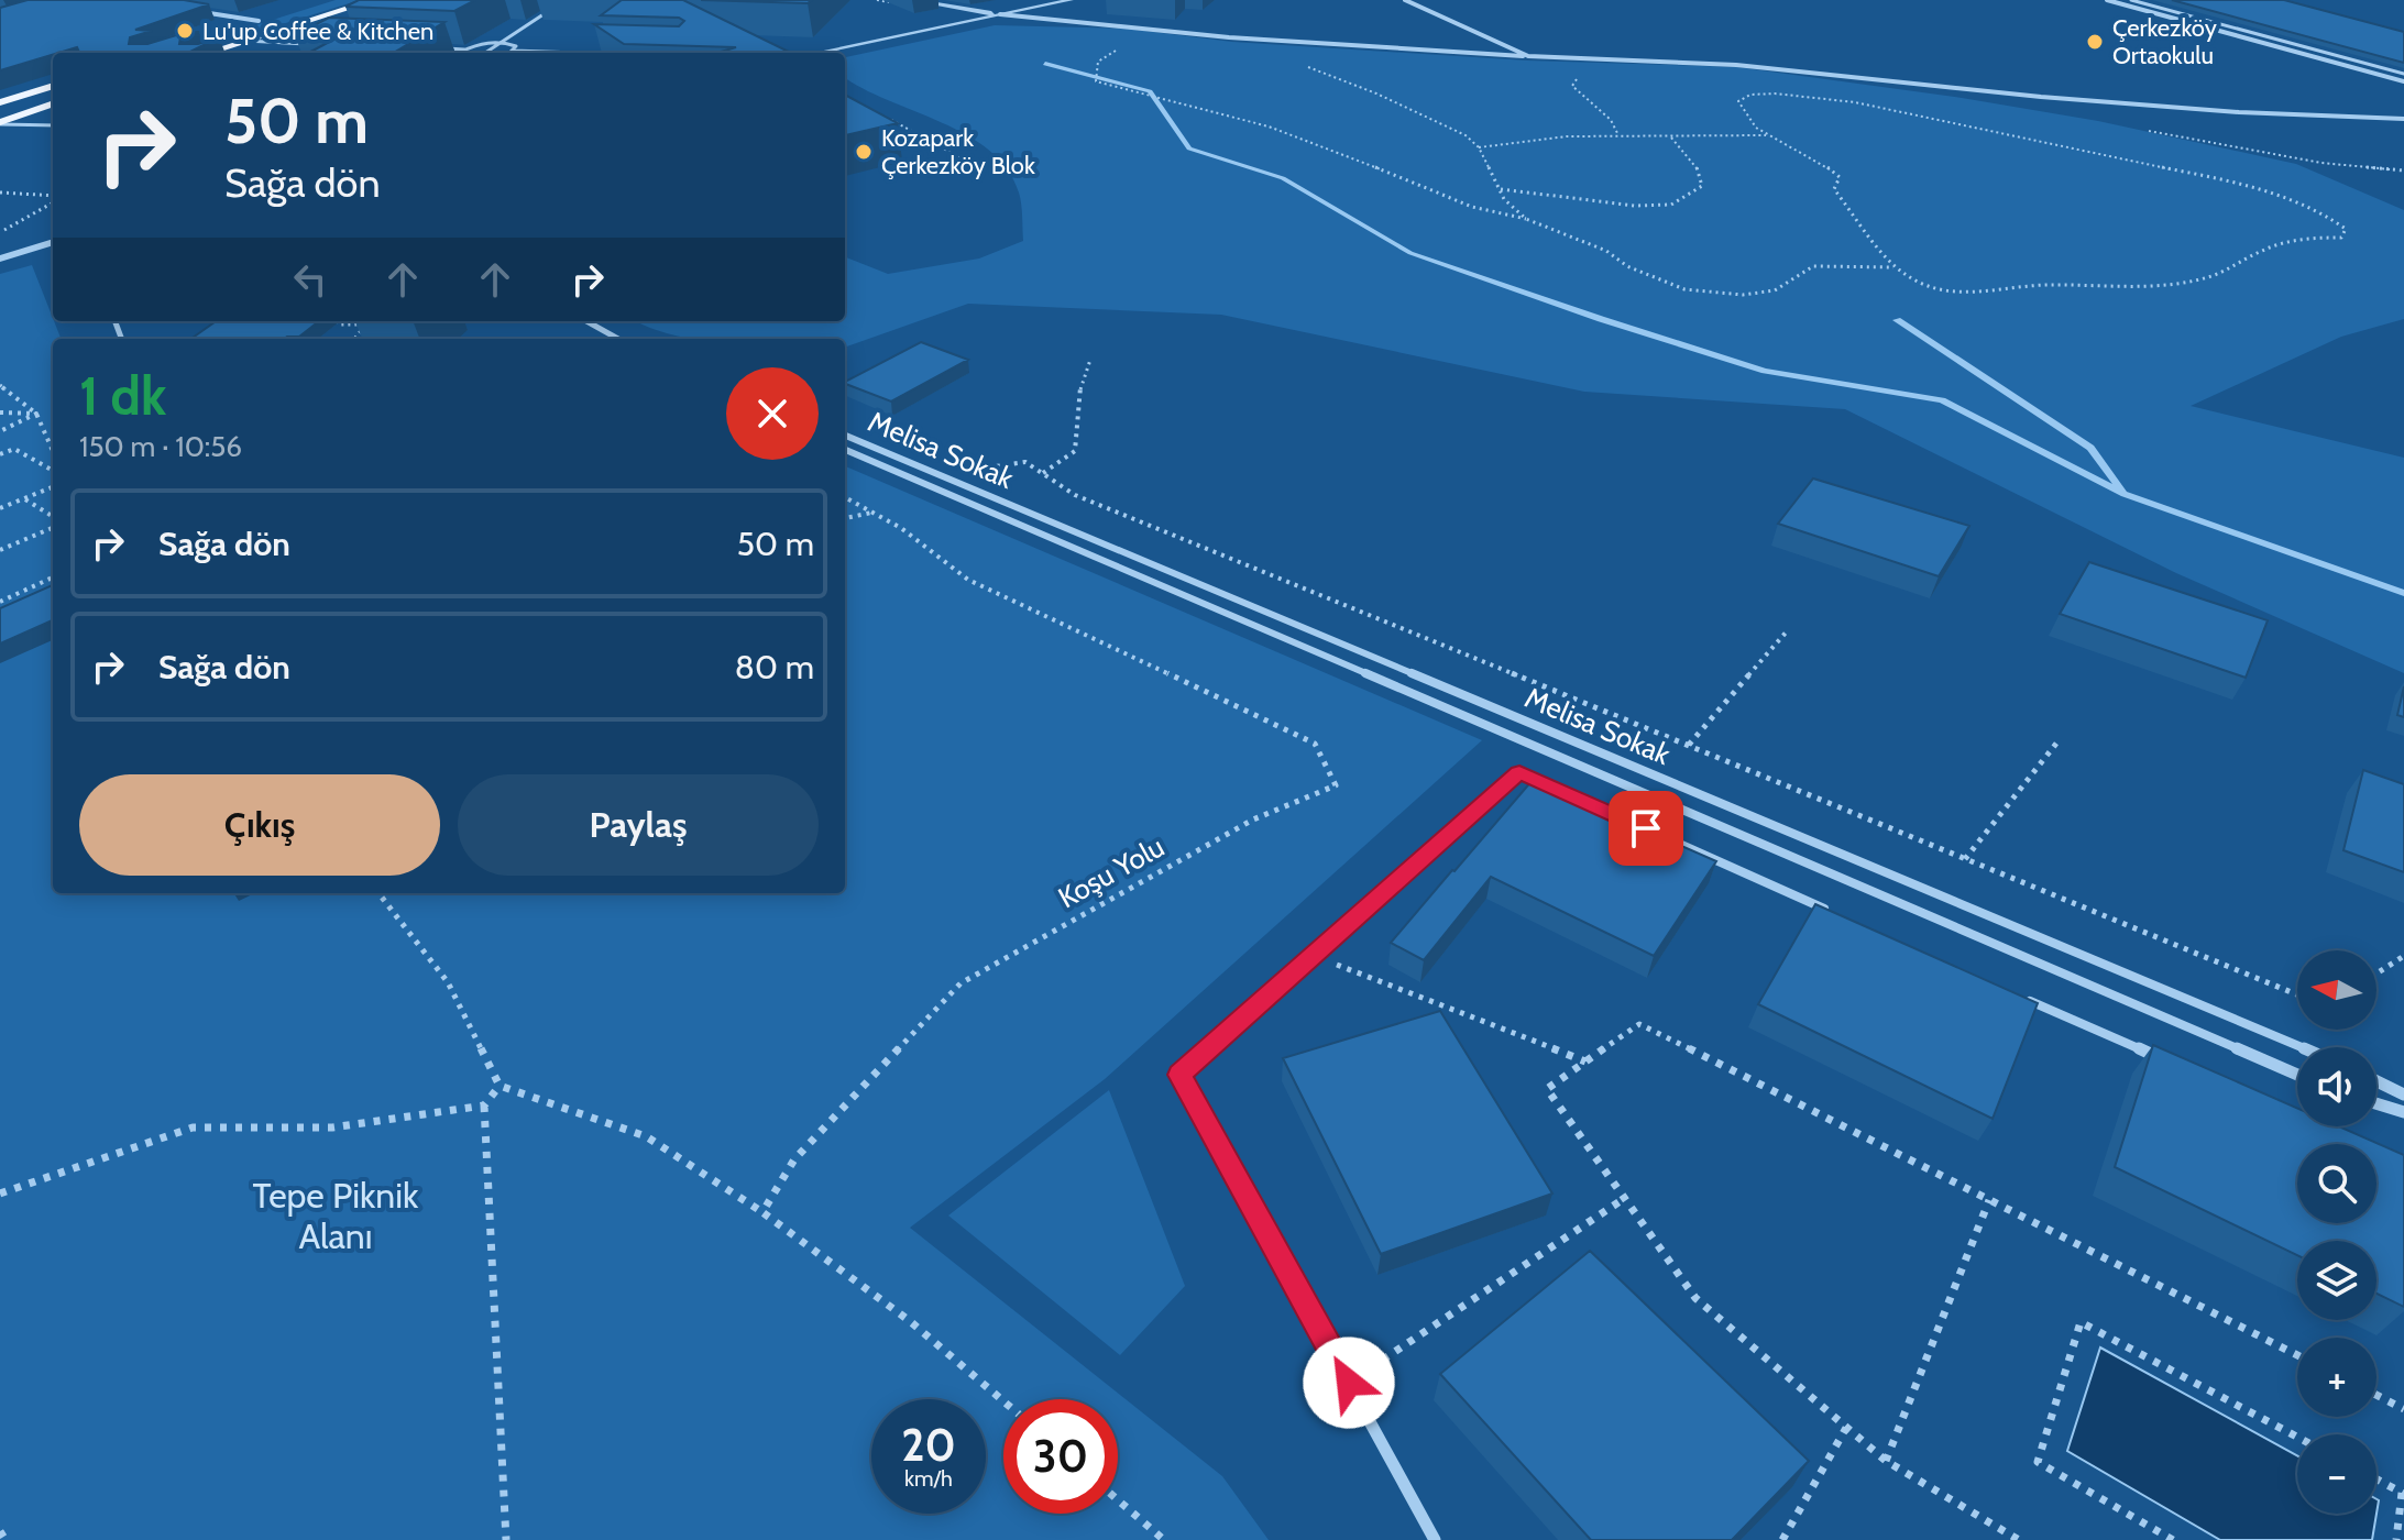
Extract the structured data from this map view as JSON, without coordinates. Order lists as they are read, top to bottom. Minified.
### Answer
{"streets":{"street":["Melisa Sokak"],"path":["Koşu Yolu"]},"parks":["Tepe Piknik Alanı"],"places":["Lu'up Coffee & Kitchen","Çerkezköy Ortaokulu","Kozapark Çerkezköy Blok"],"north":"left","page":{"turn":["50 m","Sağa dön"],"heading":["1 dk","150 m · 10:56"],"list":[{"name":"Sağa dön","value":"50 m"},{"name":"Sağa dön","value":"80 m"}],"buttons":["Çıkış","Paylaş"],"map_buttons":["+","−"],"speed":"20 km/h","limit":"30"}}
